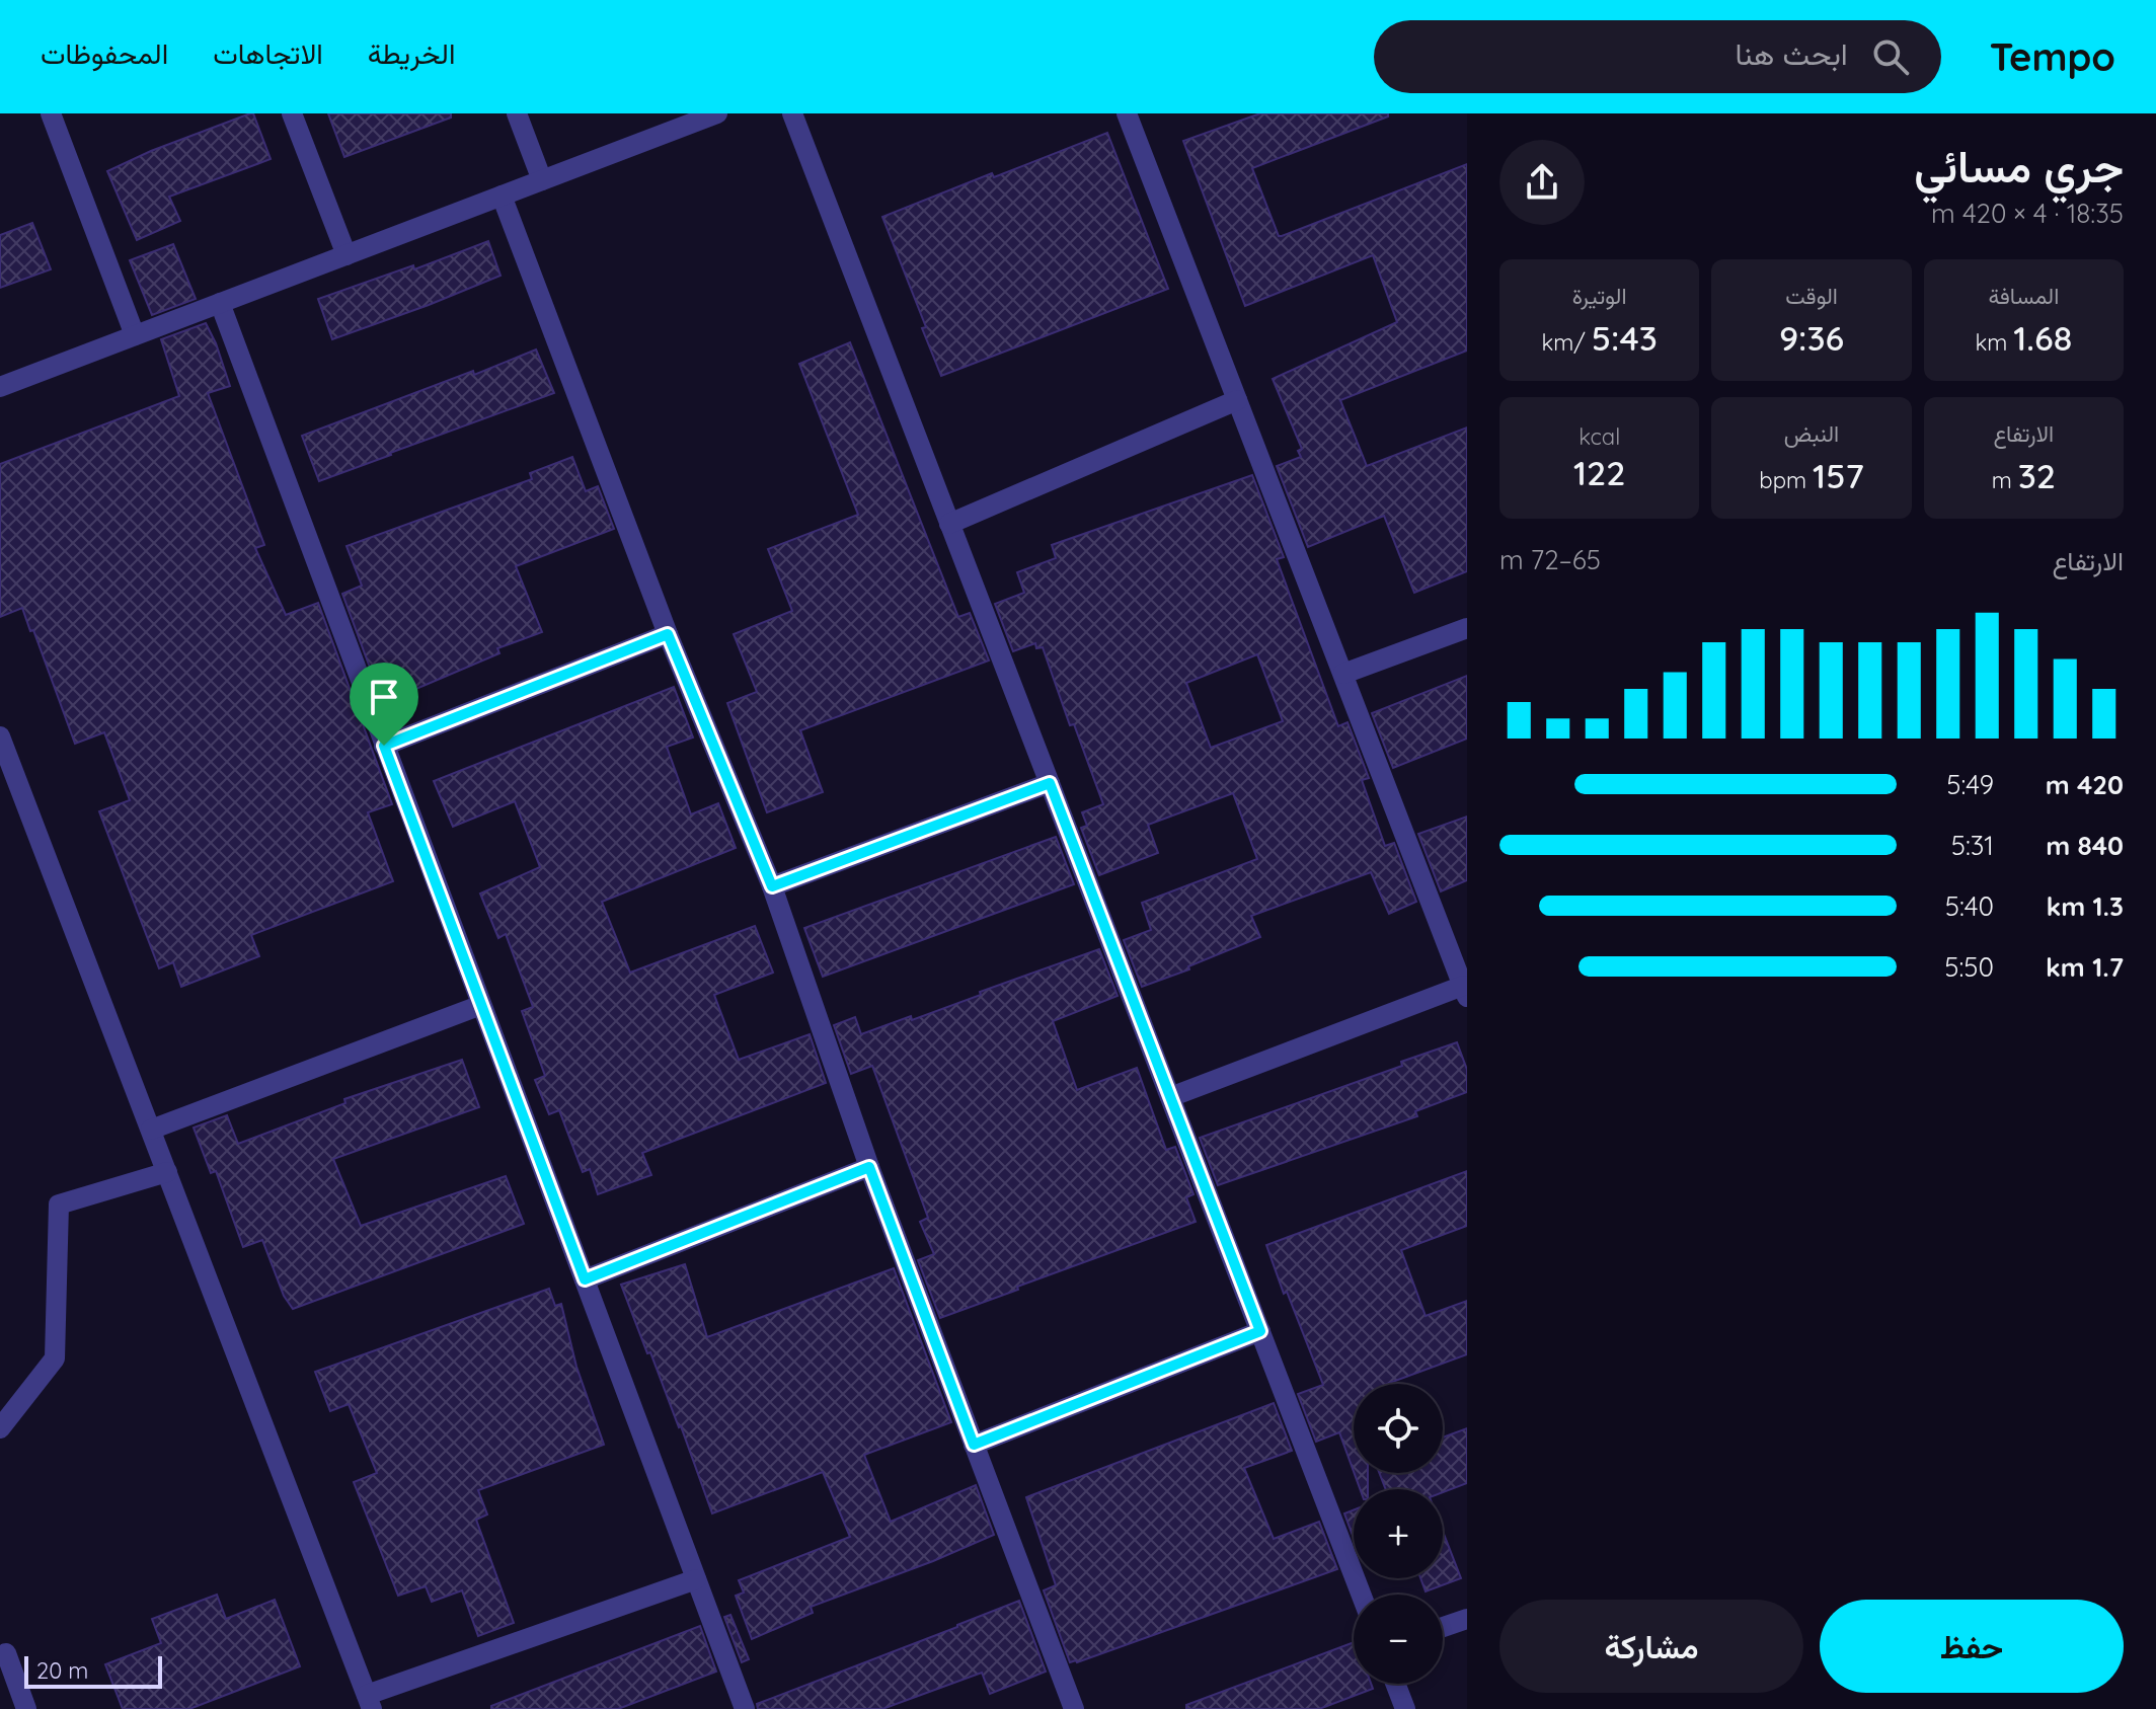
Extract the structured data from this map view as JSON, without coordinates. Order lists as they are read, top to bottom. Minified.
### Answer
{"scale_bar":"20 m","page":{"header":"Tempo","search":"ابحث هنا","nav":["الخريطة","الاتجاهات","المحفوظات"],"heading":["جري مسائي","18:35 · 4 × 420 m"],"stats":[["المسافة","1.68 km"],["الوقت","9:36"],["الوتيرة","5:43 /km"],["الارتفاع","32 m"],["النبض","157 bpm"],["kcal","122"]],"chart":["الارتفاع","65–72 m"],"list":[{"name":"420 m","note":"5:49"},{"name":"840 m","note":"5:31"},{"name":"1.3 km","note":"5:40"},{"name":"1.7 km","note":"5:50"}],"map_buttons":["+","−"],"buttons":["حفظ","مشاركة"],"scale":"20 m"}}
